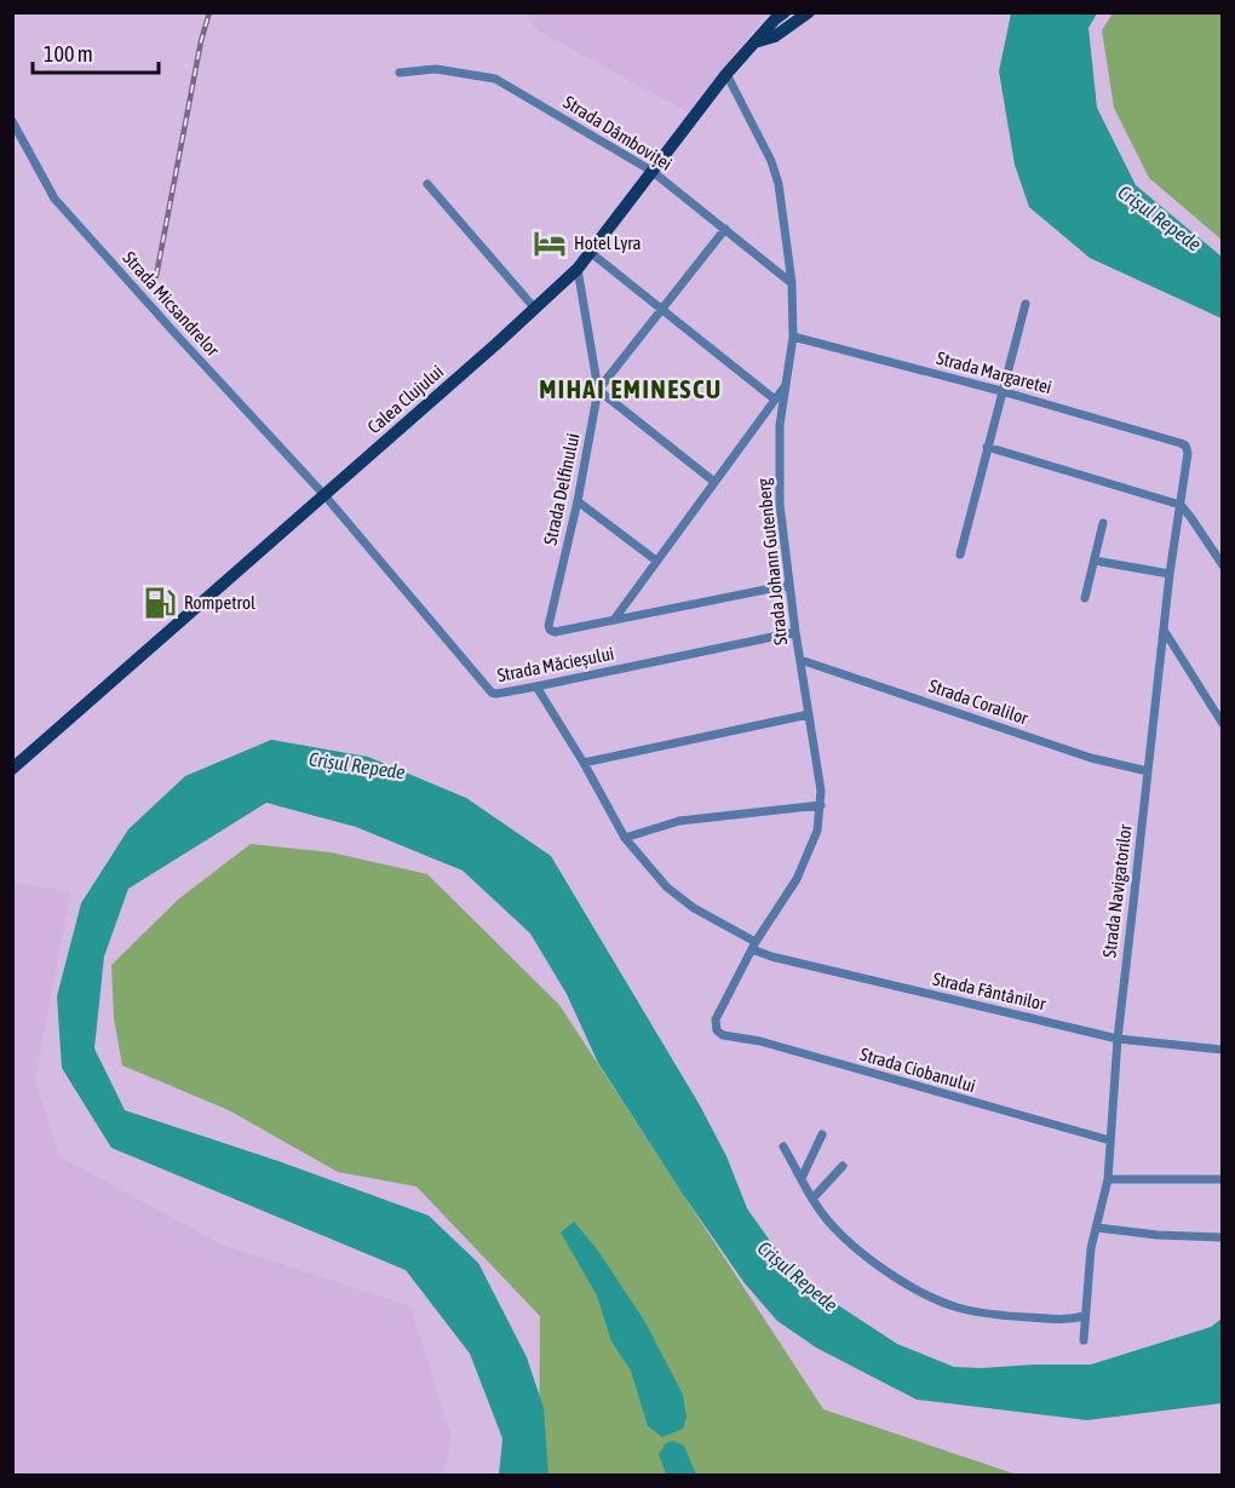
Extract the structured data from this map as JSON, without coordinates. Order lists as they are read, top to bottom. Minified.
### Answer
{"streets":{"main road":["Calea Clujului"],"street":["Strada Dâmboviței","Strada Micsandrelor","Strada Margaretei","Strada Delfinului","Strada Johann Gutenberg","Strada Măcieșului","Strada Coralilor","Strada Navigatorilor","Strada Fântânilor","Strada Ciobanului"]},"crossings":[["Strada Dâmboviței","Calea Clujului"],["Strada Dâmboviței","Strada Johann Gutenberg"],["Strada Micsandrelor","Calea Clujului"],["Strada Micsandrelor","Strada Măcieșului"],["Strada Margaretei","Strada Johann Gutenberg"],["Strada Margaretei","Strada Navigatorilor"],["Calea Clujului","Strada Delfinului"],["Calea Clujului","Strada Johann Gutenberg"],["Calea Clujului","Strada Măcieșului"],["Strada Johann Gutenberg","Strada Măcieșului"],["Strada Johann Gutenberg","Strada Coralilor"],["Strada Johann Gutenberg","Strada Fântânilor"],["Strada Johann Gutenberg","Strada Ciobanului"],["Strada Măcieșului","Strada Fântânilor"],["Strada Coralilor","Strada Navigatorilor"],["Strada Navigatorilor","Strada Fântânilor"],["Strada Navigatorilor","Strada Ciobanului"]],"districts":["MIHAI EMINESCU"],"water":["Crișul Repede"],"places":{"hotel":["Hotel Lyra"],"fuel station":["Rompetrol"]},"scale_bar":"100 m"}
